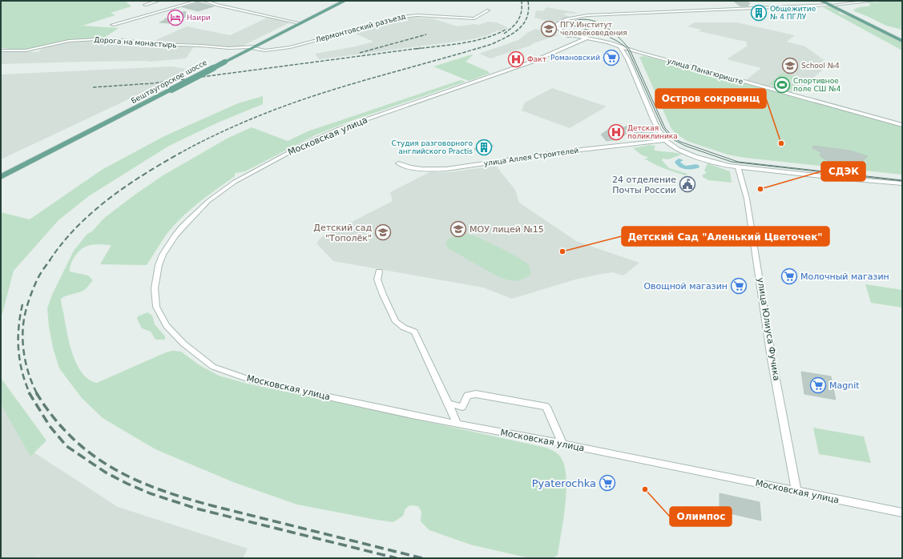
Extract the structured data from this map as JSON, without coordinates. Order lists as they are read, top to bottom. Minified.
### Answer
{"streets":{"main road":["Бештаугорское шоссе"],"street":["Лермонтовский разъезд","Дорога на монастырь","улица Панагюриште","Московская улица","улица Аллея Строителей","улица Юлиуса Фучика"]},"crossings":[["Лермонтовский разъезд","Дорога на монастырь"],["Лермонтовский разъезд","Бештаугорское шоссе"],["улица Панагюриште","Московская улица"],["Московская улица","улица Юлиуса Фучика"]],"places":{"building":["Общежитие № 4 ПГЛУ","Студия разговорного английского Practis"],"hotel":["Наири"],"school or university":["ПГУ Институт человековедения","School №4","МОУ лицей №15","Детский сад \"Тополёк\""],"supermarket":["Романовский","Молочный магазин","Овощной магазин","Magnit","Pyaterochka"],"hospital":["Факт","Детская поликлиника"],"sports":["Спортивное поле СШ №4"],"other":["Остров сокровищ","СДЭК","Детский Сад \"Аленький Цветочек\"","Олимпос"],"public building":["24 отделение Почты России"]}}
